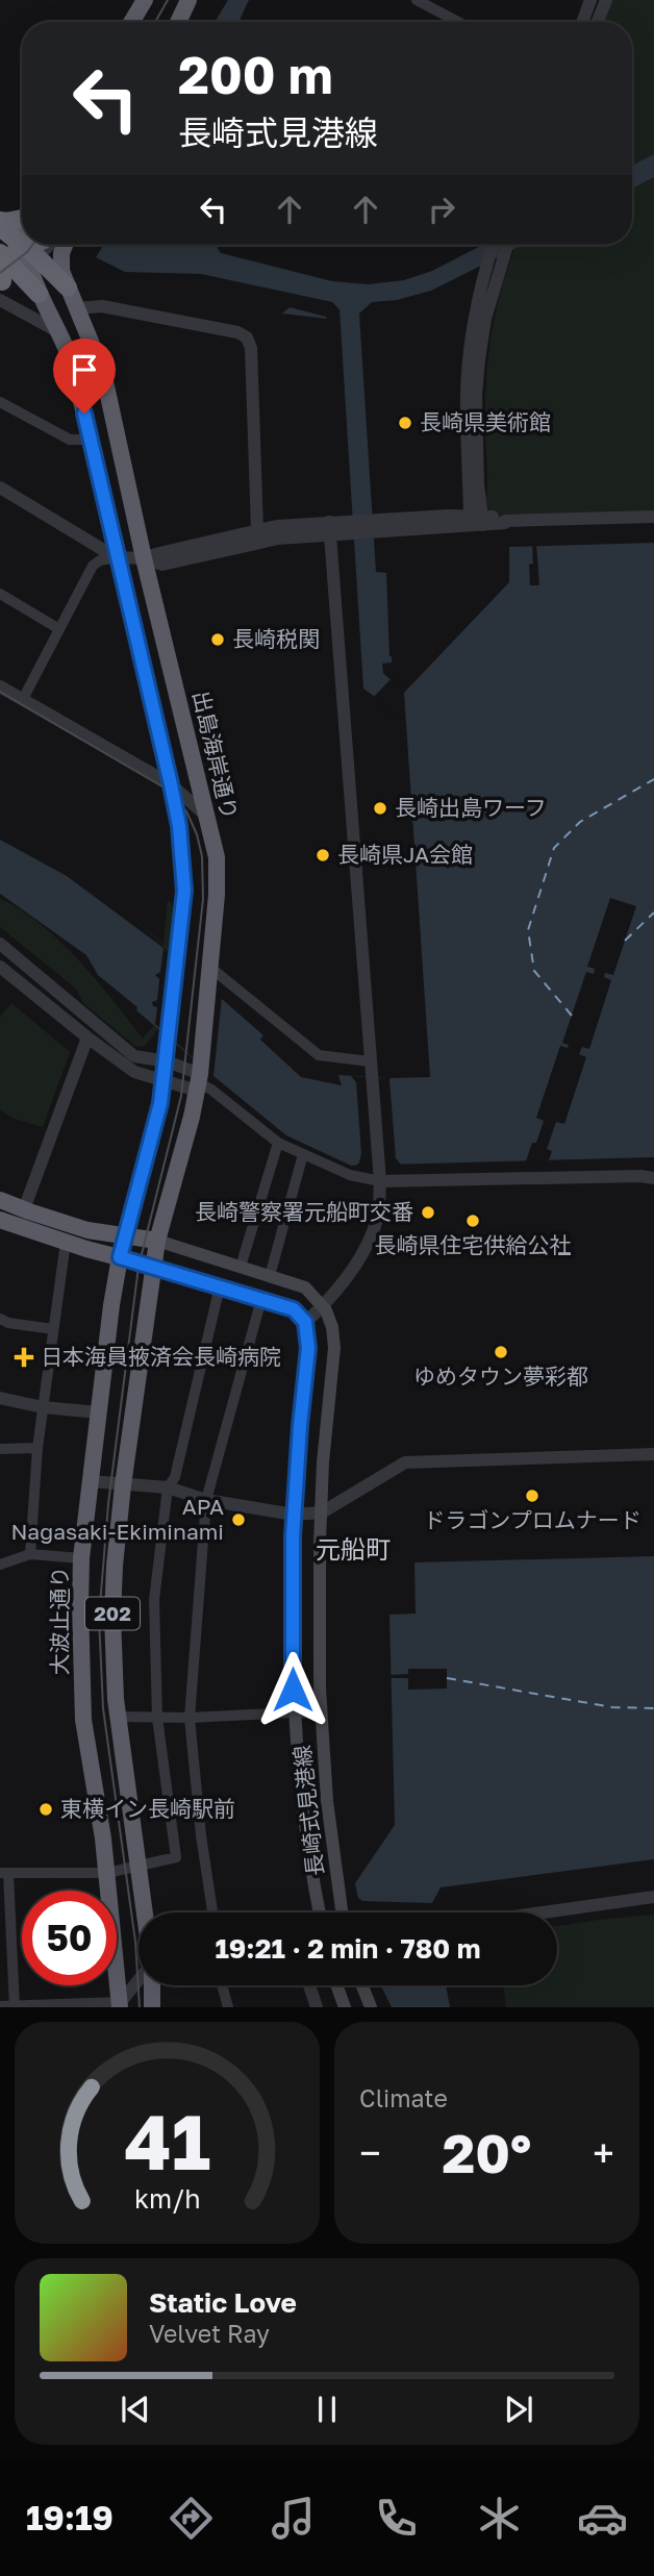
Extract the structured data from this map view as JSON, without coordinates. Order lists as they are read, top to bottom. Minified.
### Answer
{"streets":{"highway":["出島海岸通り","202","大波止通り"],"main road":["長崎式見港線"]},"crossings":[["出島海岸通り","202"]],"districts":["元船町"],"places":{"other":["長崎県美術館","長崎税関","長崎出島ワーフ","長崎県JA会館","長崎警察署元船町交番","長崎県住宅供給公社","ゆめタウン夢彩都","ドラゴンプロムナード","APA Nagasaki-Ekiminami","東横イン長崎駅前"],"health":["日本海員掖済会長崎病院"]},"page":{"turn":["200 m","長崎式見港線"],"limit":"50","trip":"19:21 · 2 min · 780 m","tile":"Climate","heat":["−","20°","+"],"song":["Static Love","Velvet Ray"],"tabs":"19:19","gauge":["41","km/h"]}}
